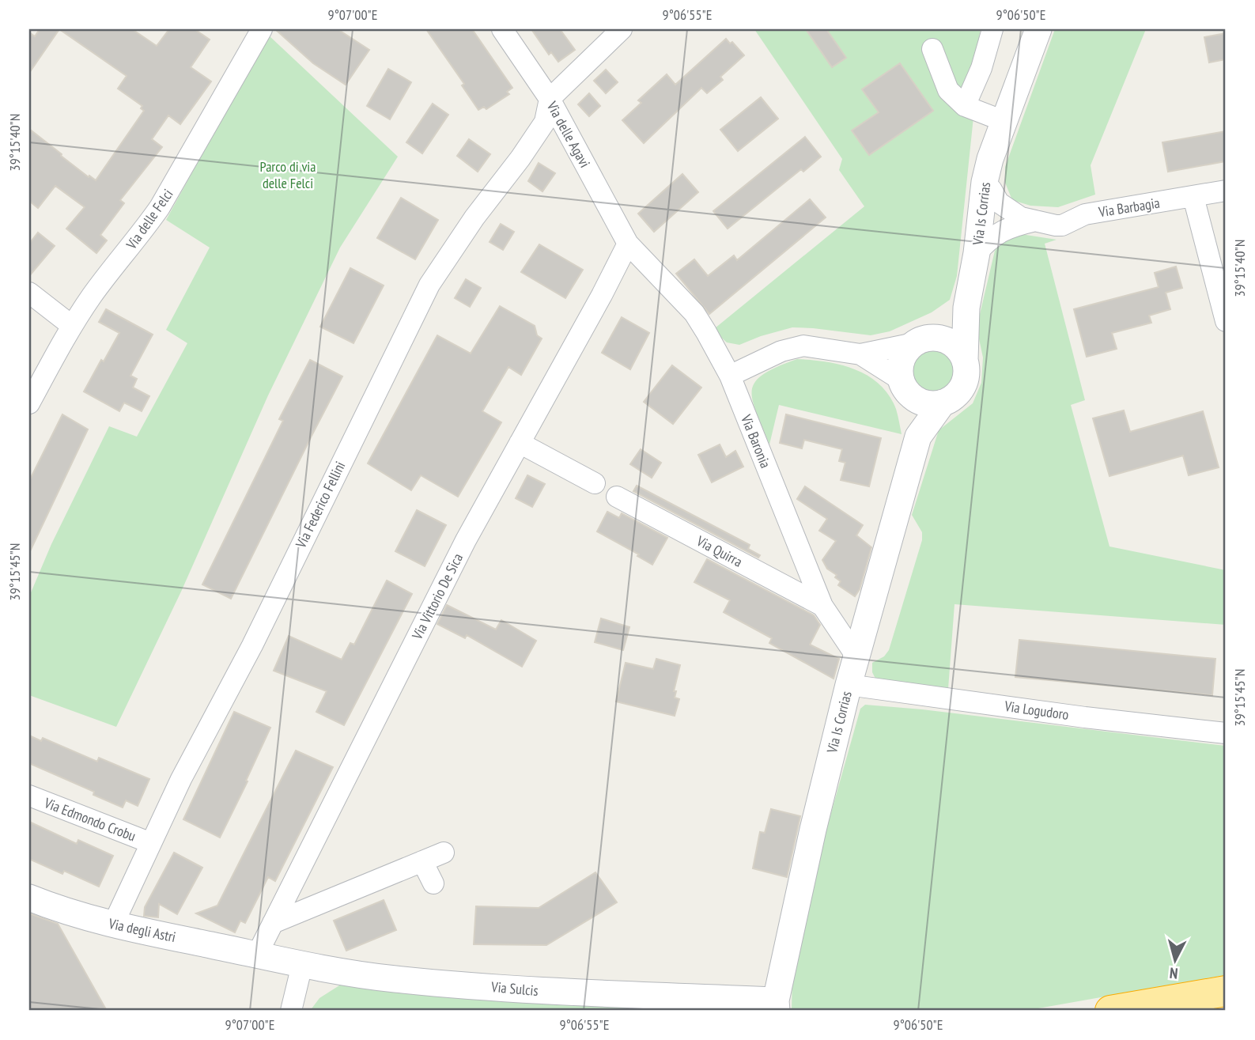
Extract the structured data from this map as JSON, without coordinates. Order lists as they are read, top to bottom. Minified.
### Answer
{"streets":{"street":["Via delle Agavi","Via Barbagia","Via Is Corrias","Via delle Felci","Via Baronia","Via Federico Fellini","Via Quirra","Via Vittorio De Sica","Via Logudoro","Via Edmondo Crobu","Via degli Astri","Via Sulcis"]},"crossings":[["Via delle Agavi","Via Baronia"],["Via delle Agavi","Via Federico Fellini"],["Via delle Agavi","Via Vittorio De Sica"],["Via Is Corrias","Via Baronia"],["Via Is Corrias","Via Logudoro"],["Via Is Corrias","Via Sulcis"],["Via Baronia","Via Quirra"],["Via Baronia","Via Vittorio De Sica"],["Via Federico Fellini","Via Edmondo Crobu"],["Via Federico Fellini","Via degli Astri"],["Via Vittorio De Sica","Via degli Astri"],["Via Vittorio De Sica","Via Sulcis"],["Via degli Astri","Via Sulcis"]],"parks":["Parco di via delle Felci"],"north":"bottom","coordinates":["9°07'00\"E","9°06'55\"E","9°06'50\"E","39°15'40\"N","39°15'45\"N"]}
